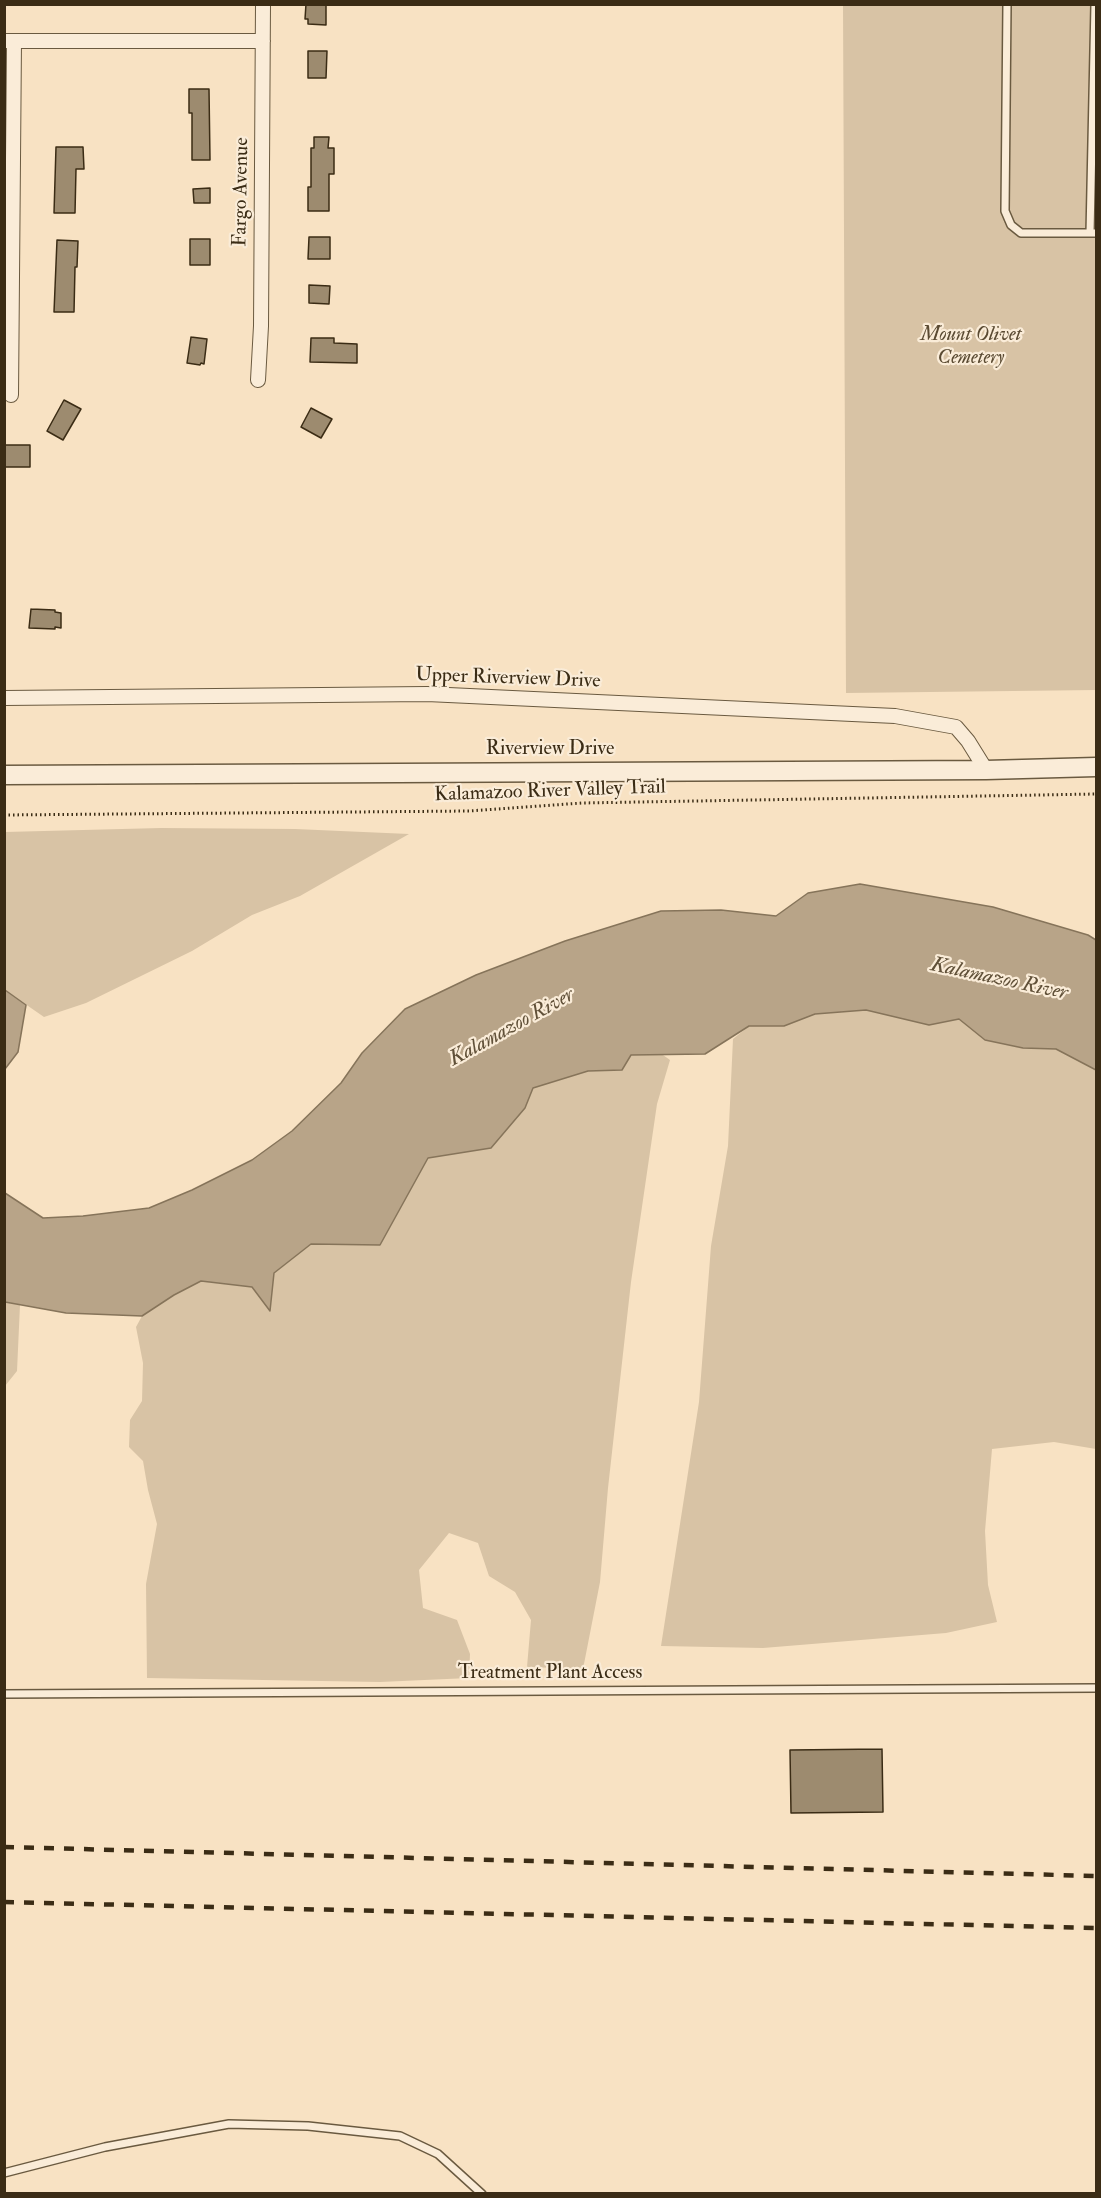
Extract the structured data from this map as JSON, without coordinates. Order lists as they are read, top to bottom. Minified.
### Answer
{"streets":{"street":["Fargo Avenue","Upper Riverview Drive","Riverview Drive"],"lane":["Treatment Plant Access"],"path":["Kalamazoo River Valley Trail"]},"crossings":[["Upper Riverview Drive","Riverview Drive"]],"water":["Kalamazoo River"],"parks":["Mount Olivet Cemetery"]}
